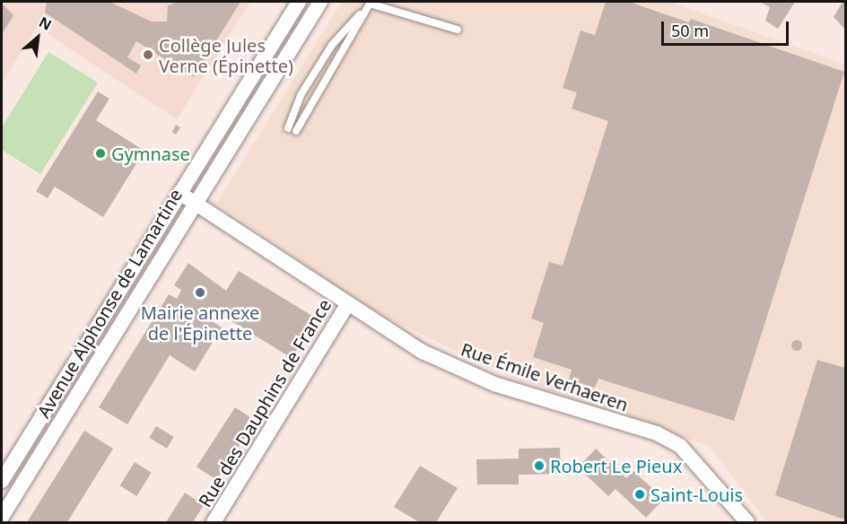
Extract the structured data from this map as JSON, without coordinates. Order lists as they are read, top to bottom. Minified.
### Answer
{"streets":{"street":["Avenue Alphonse de Lamartine","Rue Émile Verhaeren","Rue des Dauphins de France"]},"crossings":[["Avenue Alphonse de Lamartine","Rue Émile Verhaeren"],["Rue Émile Verhaeren","Rue des Dauphins de France"]],"places":["Collège Jules Verne (Épinette)","Gymnase","Mairie annexe de l'Épinette","Robert Le Pieux","Saint-Louis"],"scale_bar":"50 m","north":"top right"}
